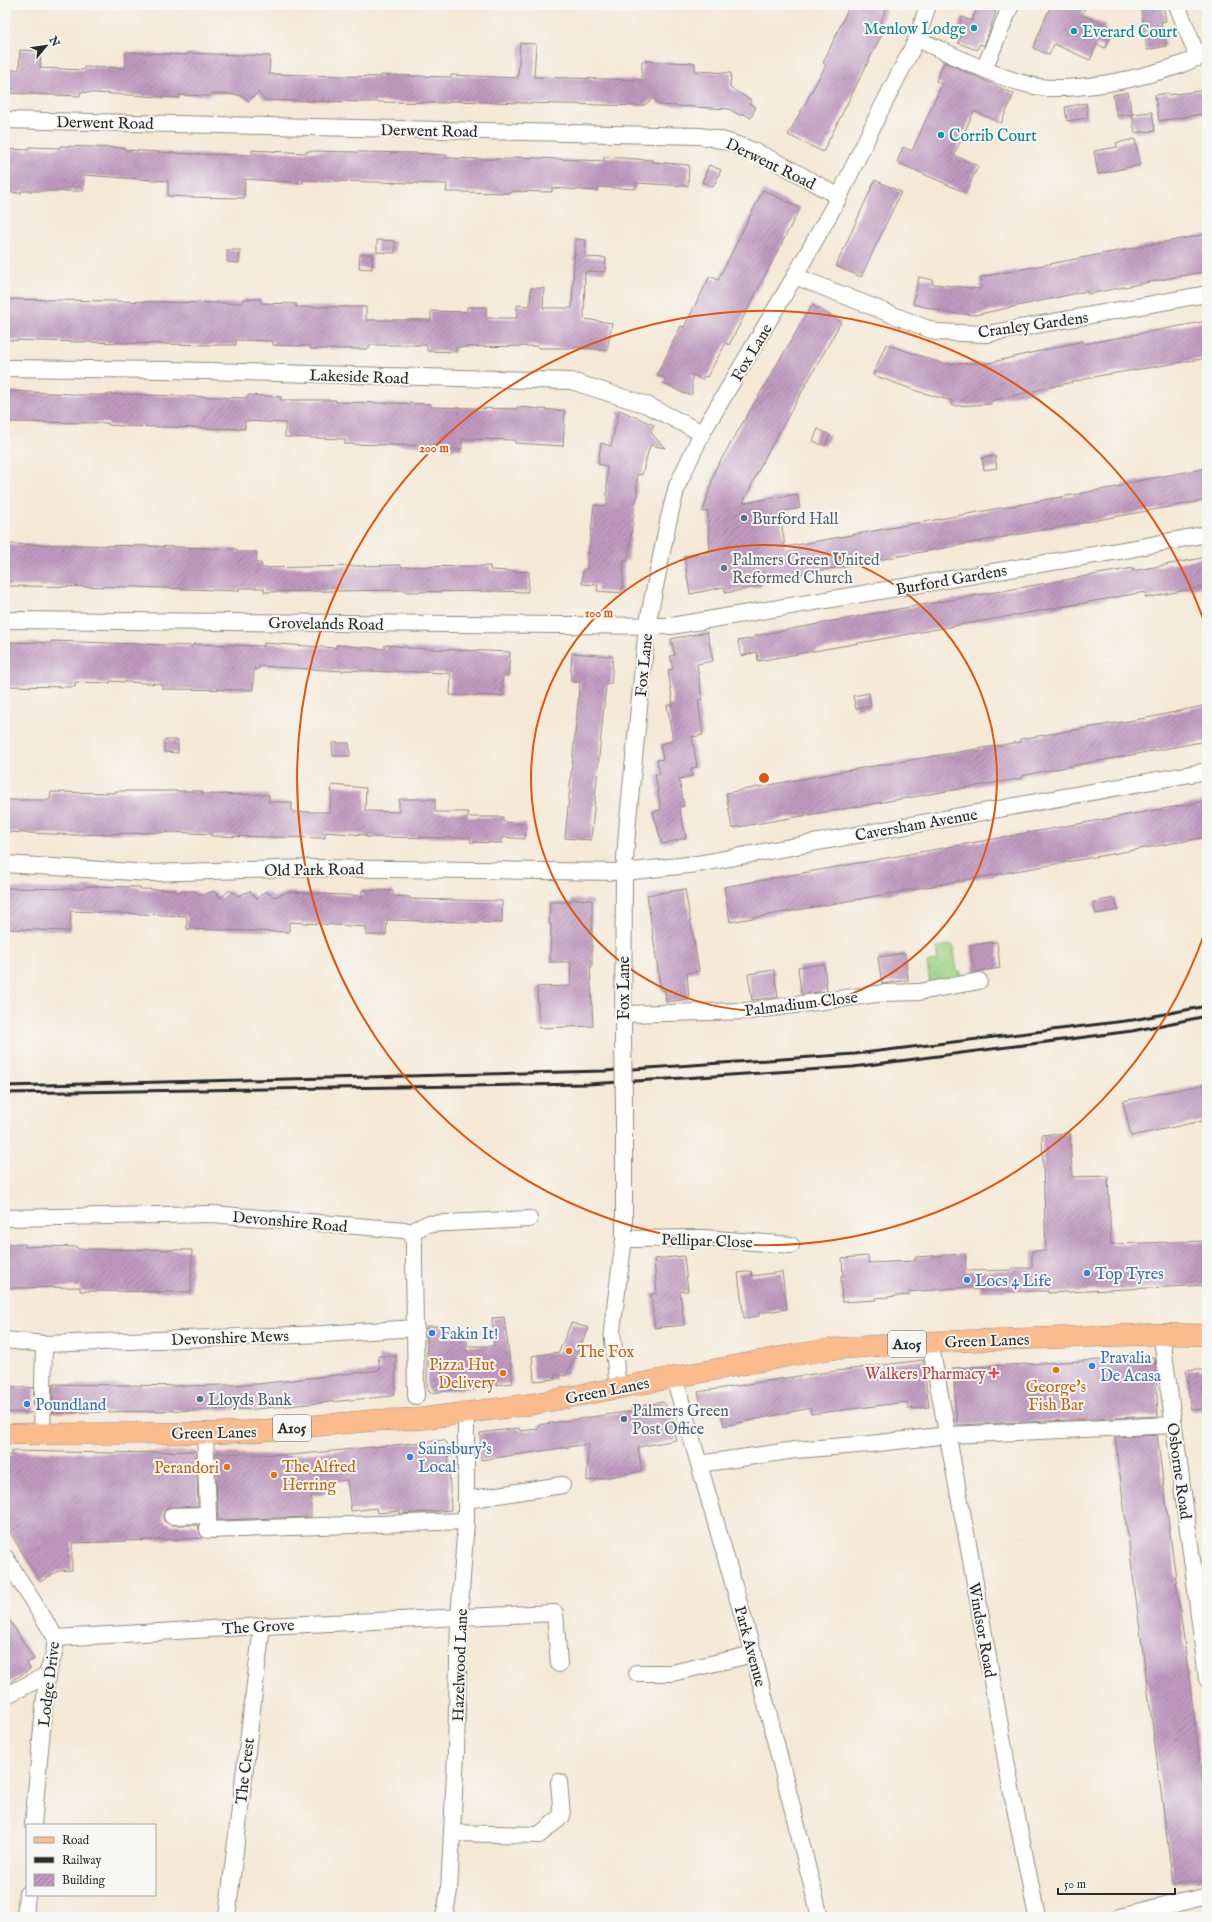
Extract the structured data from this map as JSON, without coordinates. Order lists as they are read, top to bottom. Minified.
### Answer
{"streets":{"main road":["Green Lanes","A105"],"street":["Derwent Road","Cranley Gardens","Fox Lane","Lakeside Road","Burford Gardens","Grovelands Road","Caversham Avenue","Old Park Road","Palmadium Close","Devonshire Road","Pellipar Close","Devonshire Mews","Osborne Road","The Grove","Windsor Road","Park Avenue","Hazelwood Lane","Lodge Drive","The Crest"]},"crossings":[["Derwent Road","Fox Lane"],["Cranley Gardens","Fox Lane"],["Fox Lane","Lakeside Road"],["Fox Lane","Burford Gardens"],["Fox Lane","Grovelands Road"],["Fox Lane","Caversham Avenue"],["Fox Lane","Old Park Road"],["Fox Lane","Palmadium Close"],["Fox Lane","Pellipar Close"],["Fox Lane","Green Lanes"],["Burford Gardens","Grovelands Road"],["Caversham Avenue","Old Park Road"],["Green Lanes","Osborne Road"],["Green Lanes","Windsor Road"],["Green Lanes","Park Avenue"],["Green Lanes","Hazelwood Lane"],["The Grove","Hazelwood Lane"],["The Grove","Lodge Drive"],["The Grove","The Crest"]],"places":{"other":["Menlow Lodge","Everard Court","Corrib Court","Burford Hall","Palmers Green United Reformed Church","Top Tyres","Locs 4 Life","Fakin It!","The Fox","Pravalia De Acasa","George's Fish Bar","Pizza Hut Delivery","Lloyds Bank","Poundland","Palmers Green Post Office","Sainsbury's Local","Perandori","The Alfred Herring"],"health":["Walkers Pharmacy"]},"legend":["Road","Railway","Building"],"scale_bar":"50 m","north":"top right","rings":["200 m","100 m"]}
